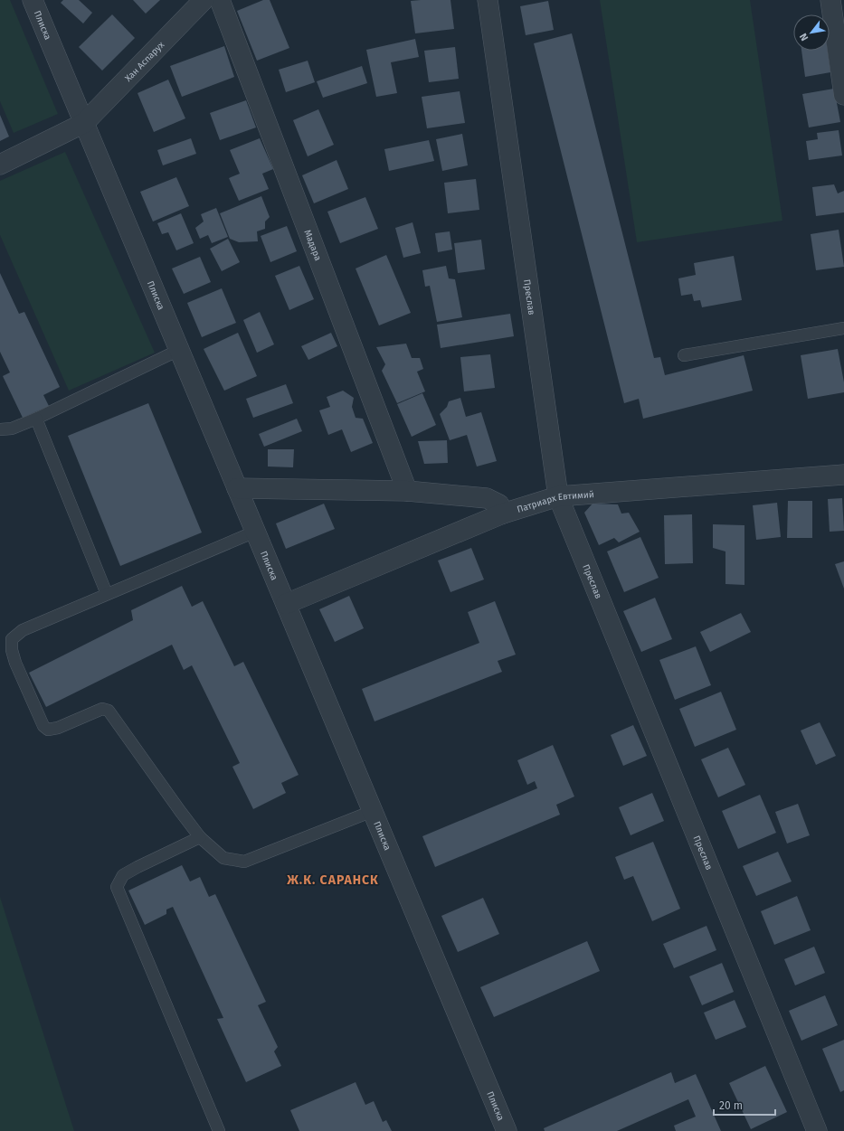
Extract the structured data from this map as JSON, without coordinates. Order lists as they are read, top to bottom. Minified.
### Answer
{"streets":{"street":["Плиска","Хан Аспарух","Мадара","Преслав","Патриарх Евтимий"]},"crossings":[["Плиска","Хан Аспарух"],["Плиска","Патриарх Евтимий"],["Преслав","Патриарх Евтимий"]],"districts":["Ж.К. САРАНСК"],"scale_bar":"20 m","north":"bottom left"}
